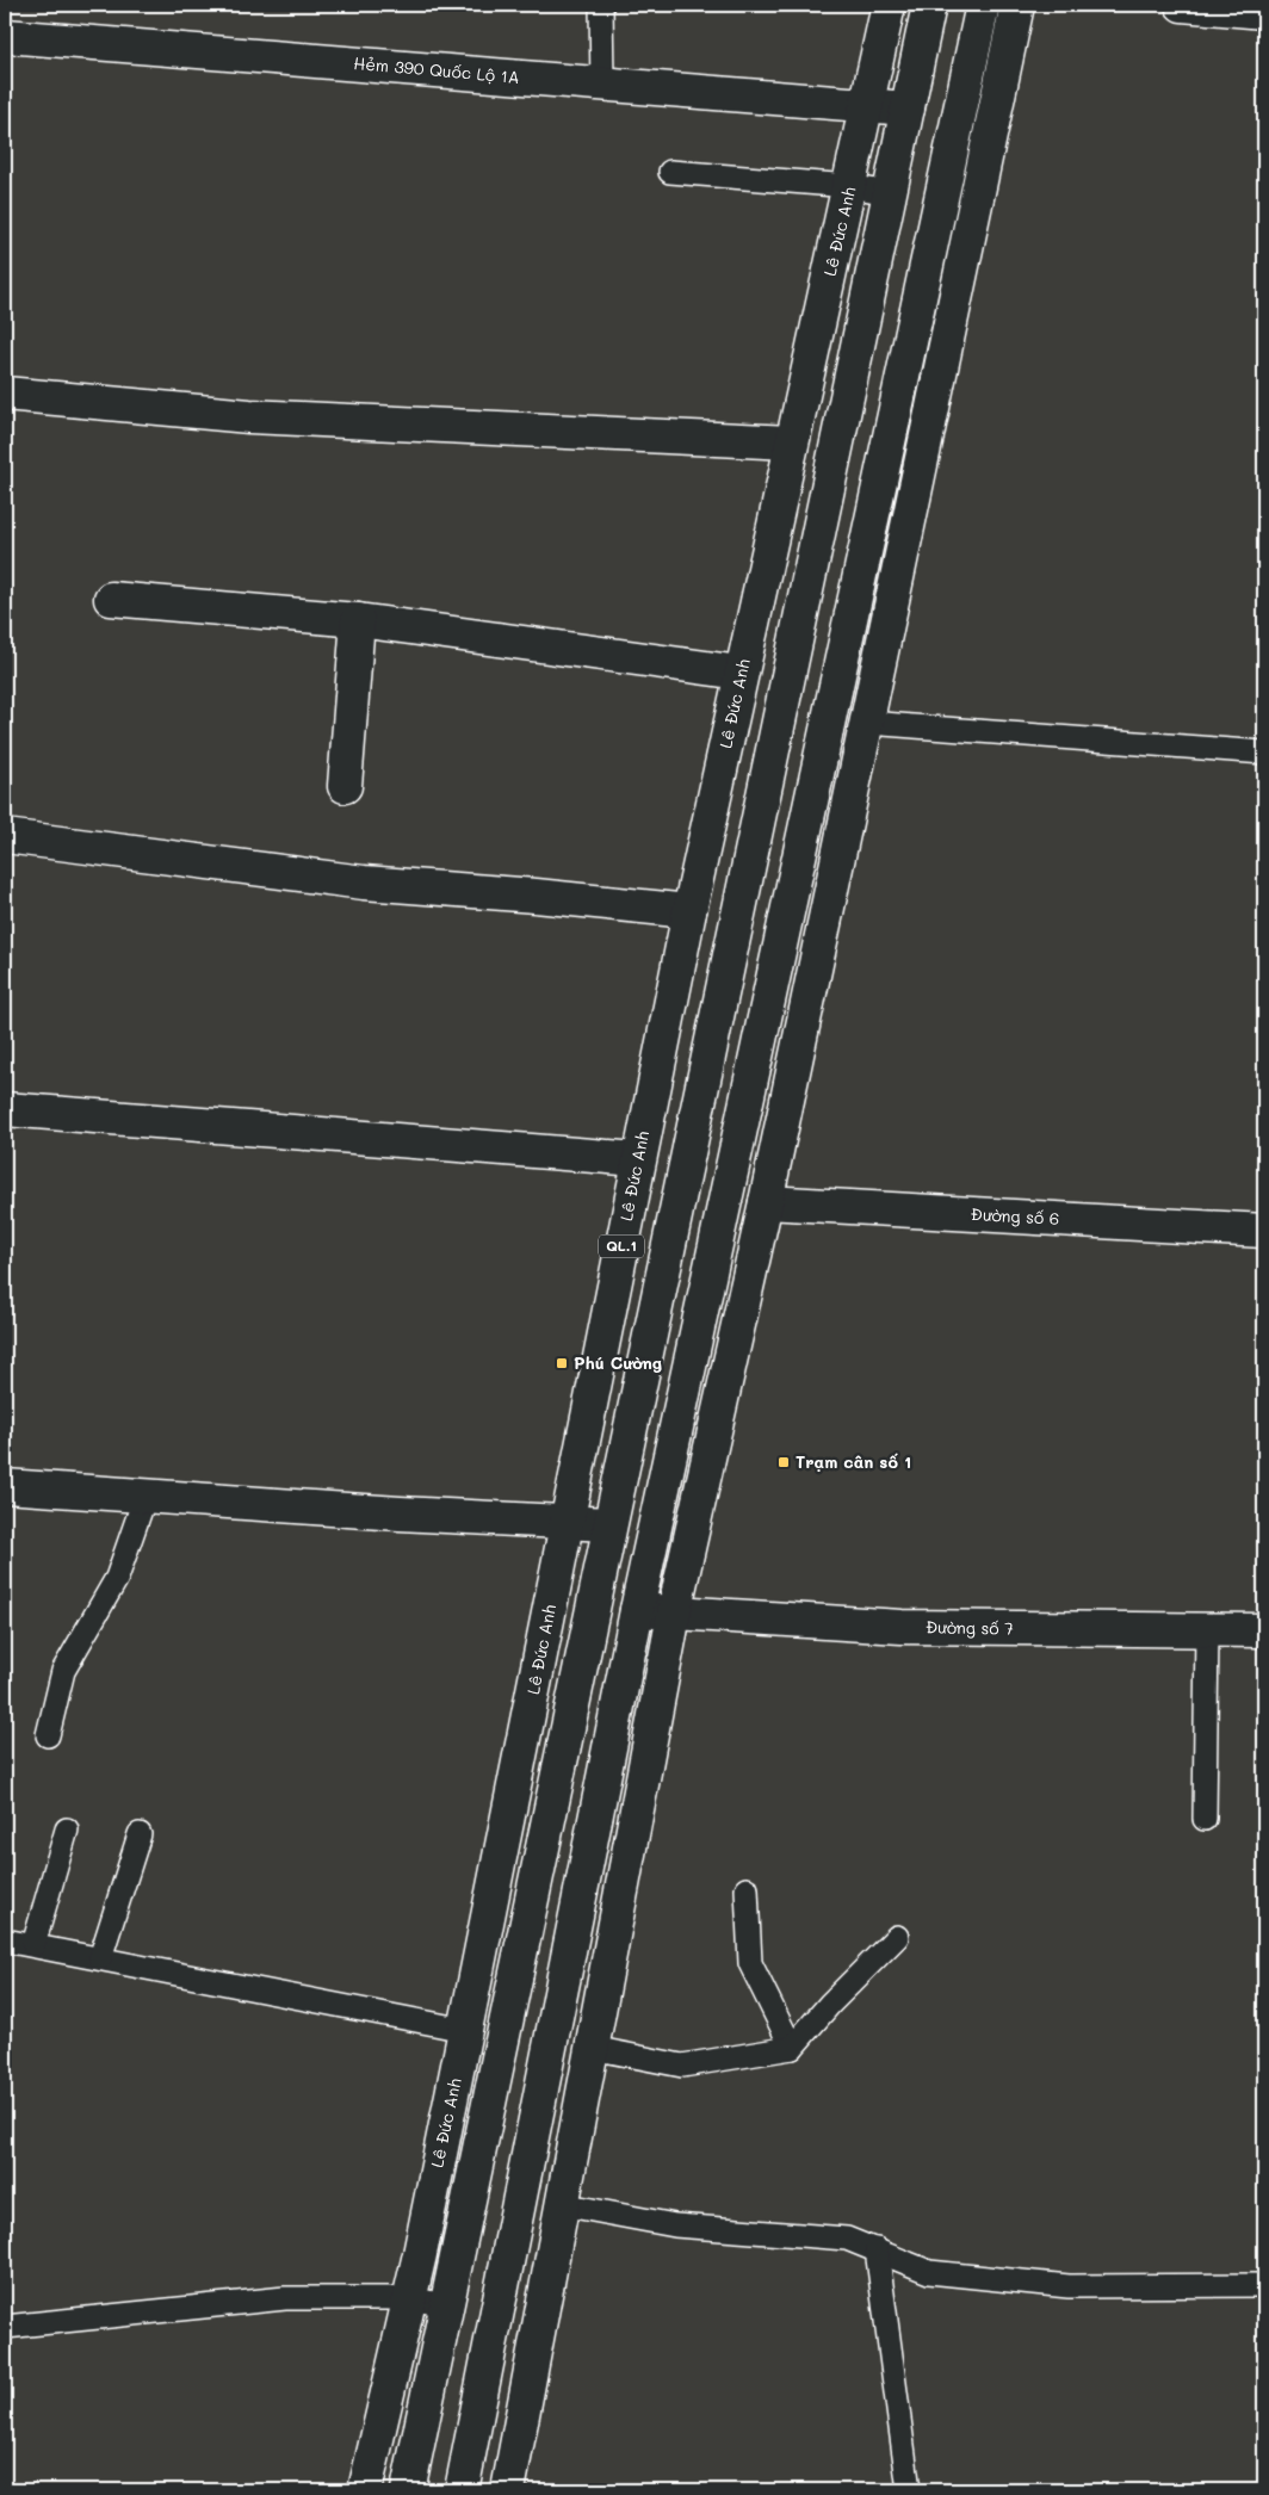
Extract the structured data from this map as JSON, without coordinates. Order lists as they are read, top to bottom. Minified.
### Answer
{"streets":{"main road":["Hẻm 390 Quốc Lộ 1A","Lê Đức Anh","Đường số 6","QL.1","Đường số 7"]},"crossings":[["Hẻm 390 Quốc Lộ 1A","Lê Đức Anh"],["Hẻm 390 Quốc Lộ 1A","QL.1"]],"places":{"transit":["Phú Cường","Trạm cân số 1"]}}
